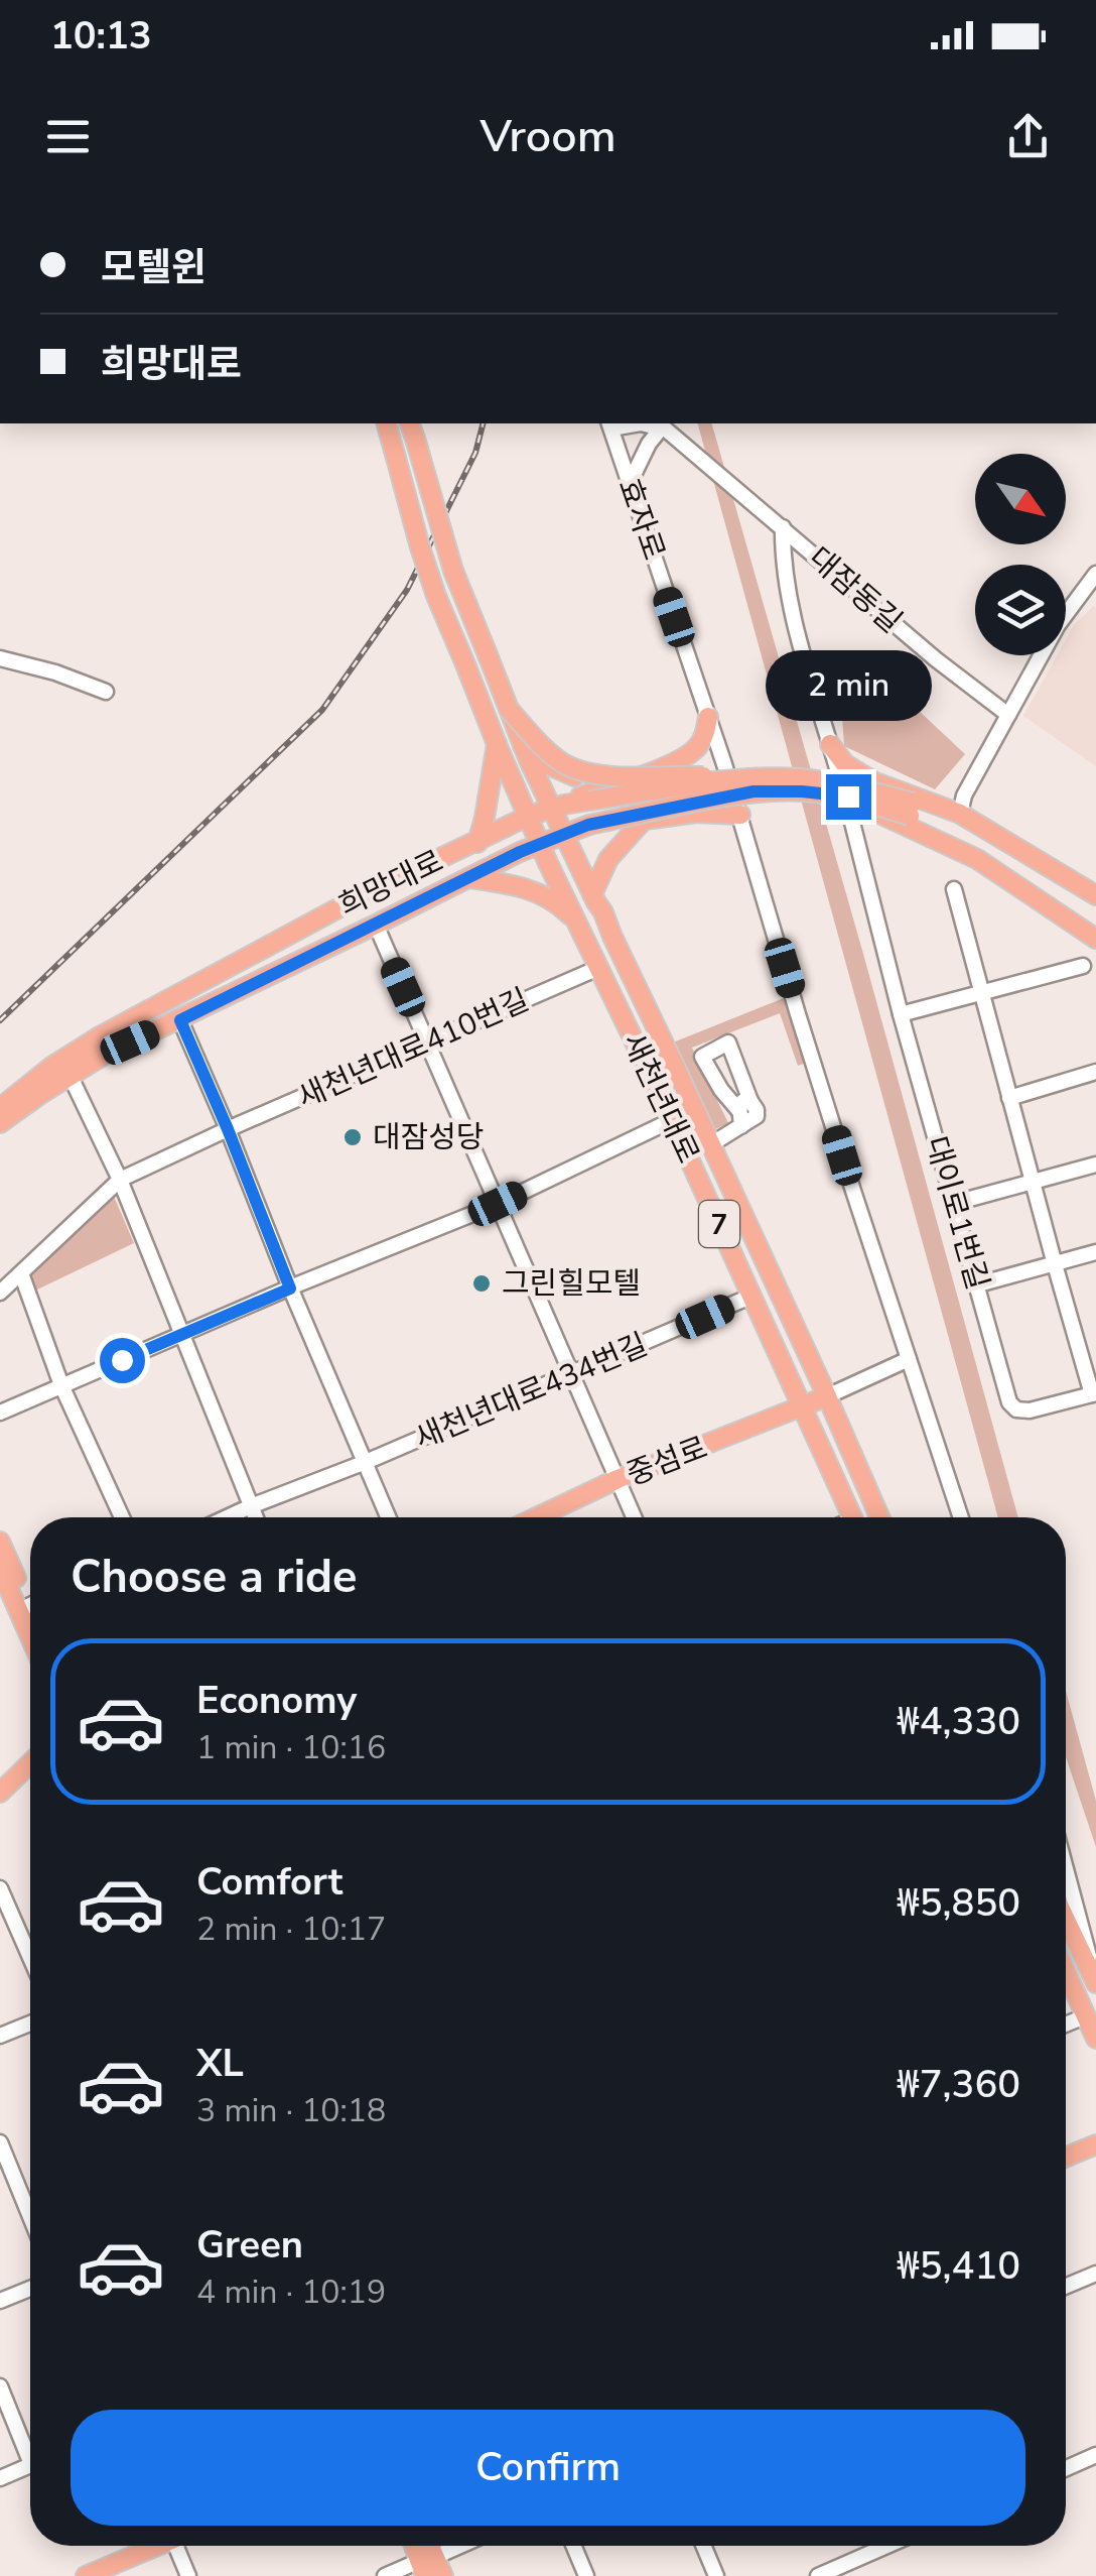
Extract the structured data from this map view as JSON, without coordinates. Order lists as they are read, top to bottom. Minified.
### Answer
{"streets":{"main road":["희망대로","새천년대로","7","중섬로"],"street":["효자로","대잠동길","새천년대로410번길","대이로1번길","새천년대로434번길"]},"crossings":[["효자로","희망대로"],["희망대로","새천년대로"],["새천년대로410번길","새천년대로"],["새천년대로","새천년대로434번길"],["새천년대로","중섬로"]],"places":["대잠성당","그린힐모텔"],"north":"bottom right","page":{"status":"10:13","header":"Vroom","banner":["모텔윈","희망대로"],"bubble":"2 min","heading":"Choose a ride","list":[{"name":"Economy","note":"1 min · 10:16","value":"₩4,330"},{"name":"Comfort","note":"2 min · 10:17","value":"₩5,850"},{"name":"XL","note":"3 min · 10:18","value":"₩7,360"},{"name":"Green","note":"4 min · 10:19","value":"₩5,410"}],"buttons":"Confirm"}}
